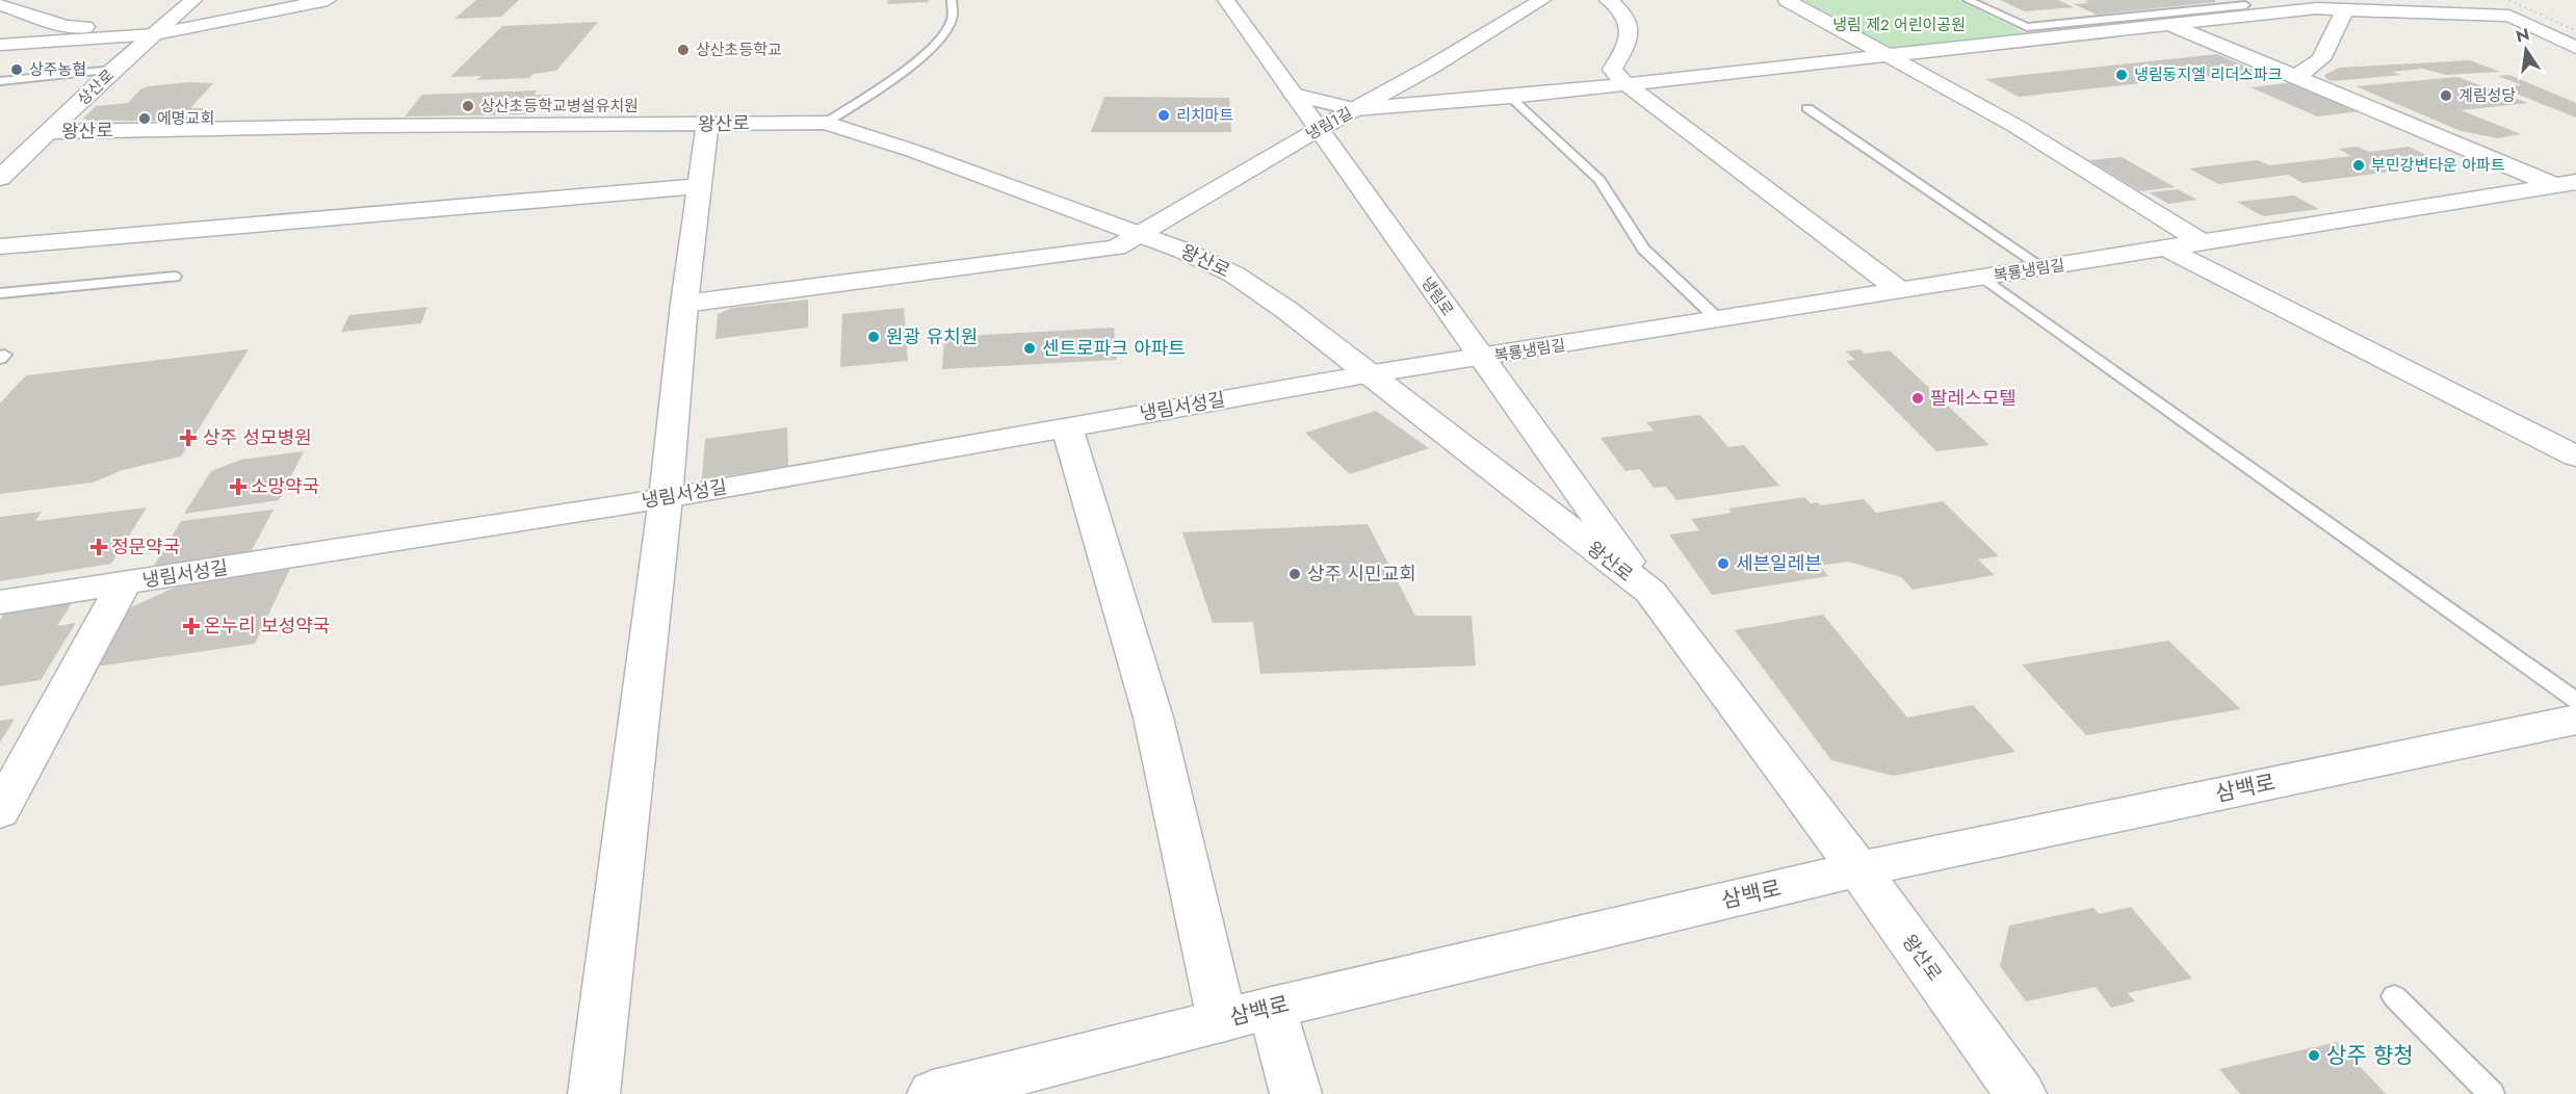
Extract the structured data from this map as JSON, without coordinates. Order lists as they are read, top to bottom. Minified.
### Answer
{"streets":{"street":["상산로","왕산로","냉림1길","복룡냉림길","냉림로","냉림서성길","삼백로"]},"crossings":[["상산로","왕산로"],["왕산로","냉림1길"],["왕산로","복룡냉림길"],["왕산로","냉림로"],["왕산로","냉림서성길"],["왕산로","삼백로"],["냉림1길","냉림로"],["복룡냉림길","냉림로"],["복룡냉림길","냉림서성길"]],"parks":["냉림 제2 어린이공원"],"places":{"other":["상산초등학교","상주농협","냉림동지엘 리더스파크","계림성당","상산초등학교병설유치원","리치마트","에명교회","부민강변타운 아파트","원광 유치원","센트로파크 아파트","팔레스모텔","세븐일레븐","상주 시민교회","상주 향청"],"health":["상주 성모병원","소망약국","정문약국","온누리 보성약국"]},"north":"top"}
